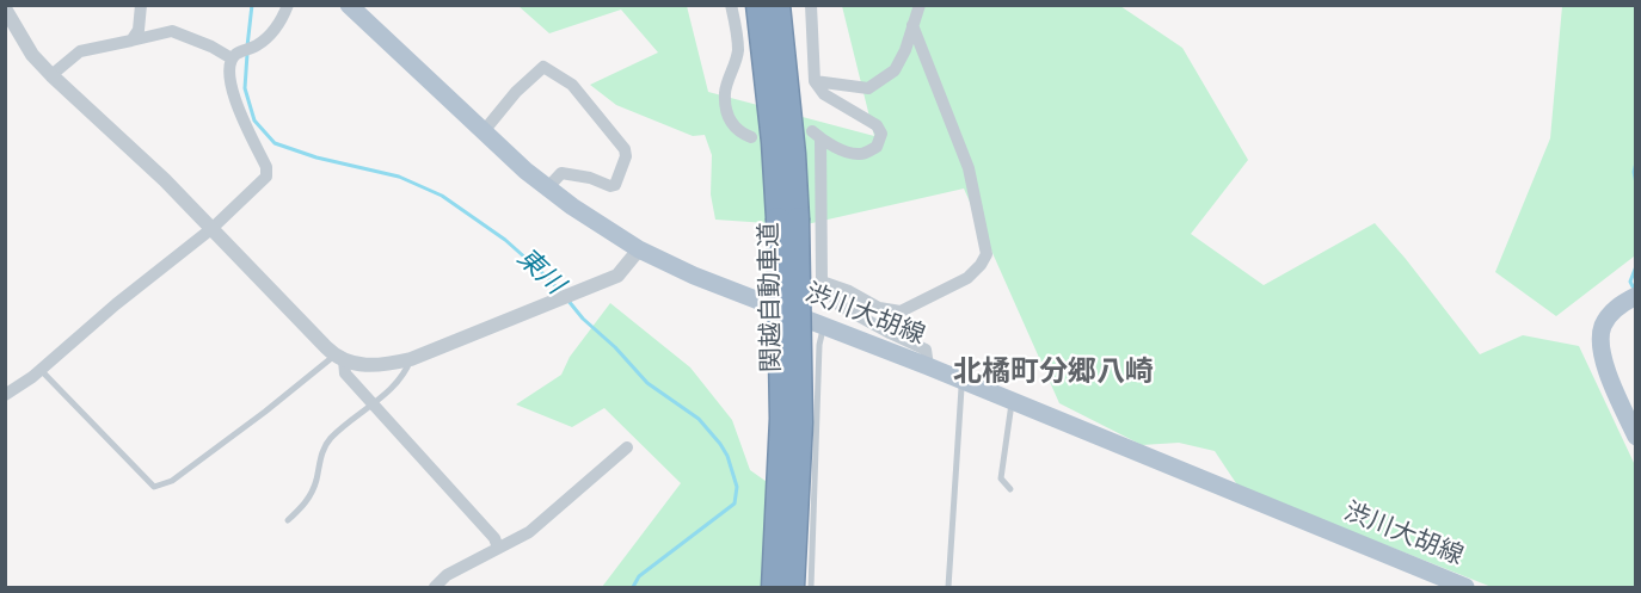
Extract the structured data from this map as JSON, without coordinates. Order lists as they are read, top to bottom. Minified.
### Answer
{"streets":{"highway":["関越自動車道"],"main road":["渋川大胡線"]},"districts":["北橘町分郷八崎"],"water":["東川"]}
